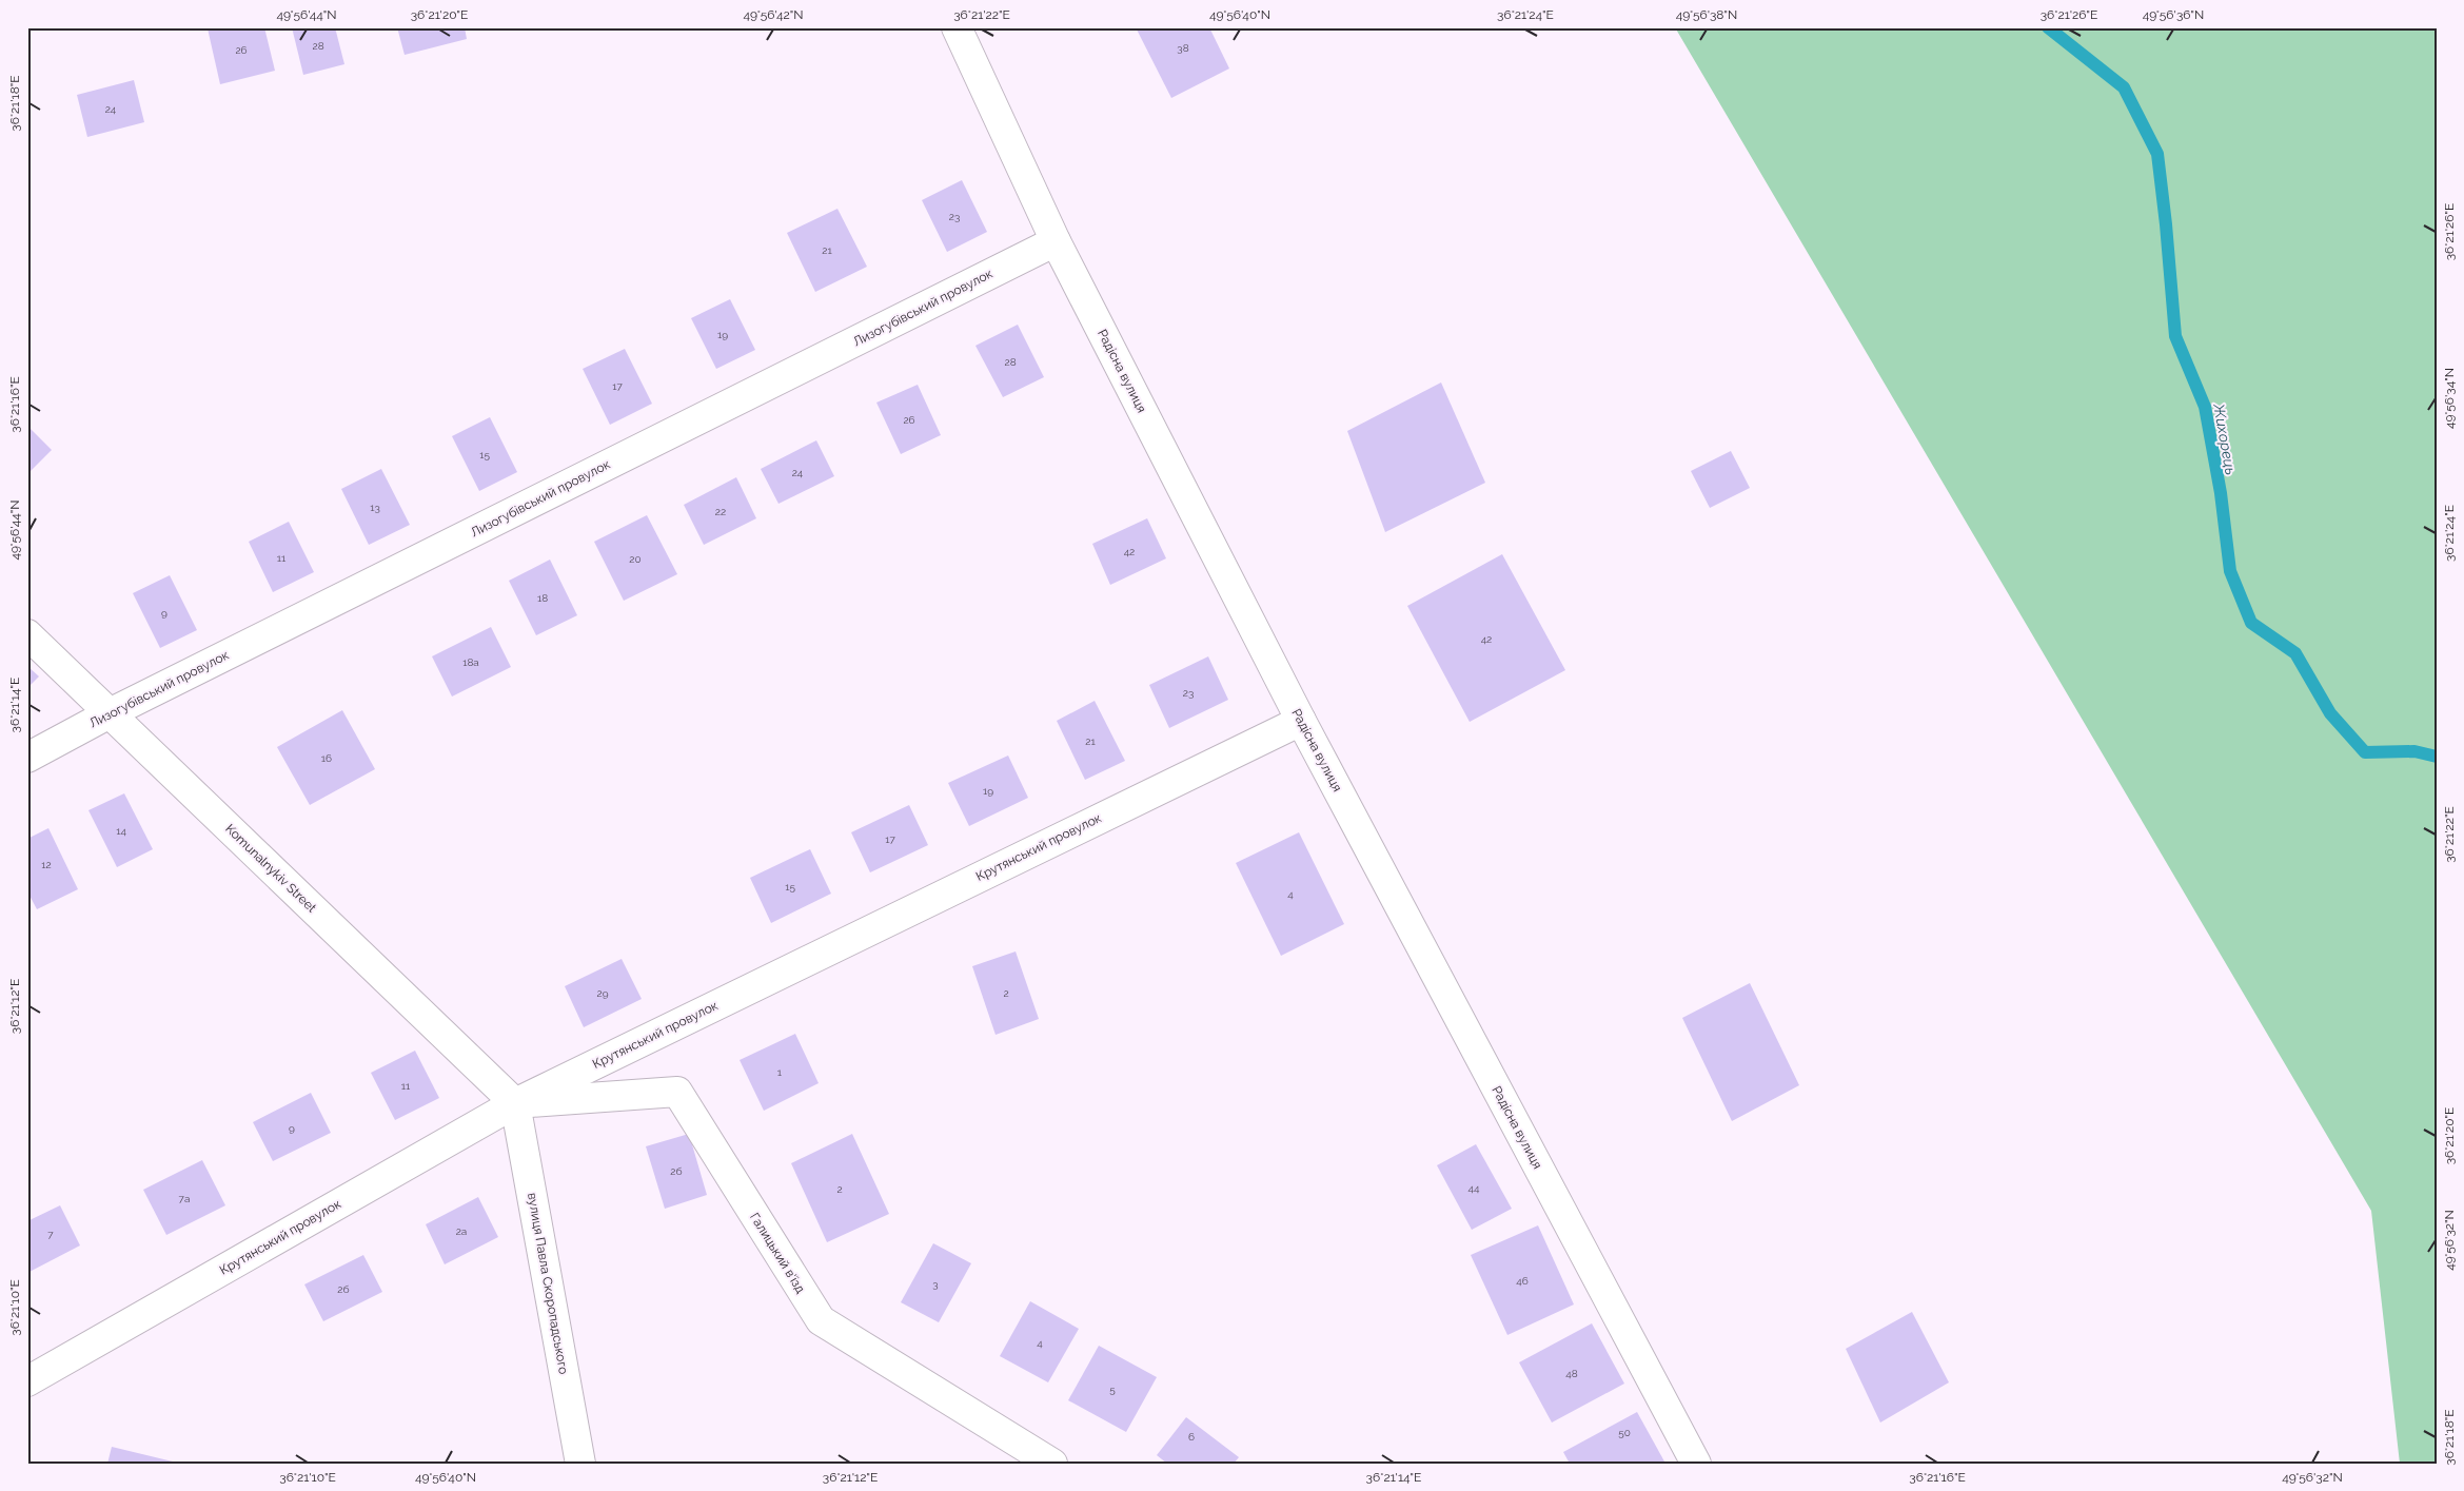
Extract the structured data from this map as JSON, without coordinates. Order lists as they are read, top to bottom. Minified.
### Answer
{"streets":{"street":["Лизогубівський провулок","Радісна вулиця","Крутянський провулок","Komunalnykiv Street","Галицький в'їзд","вулиця Павла Скоропадського"]},"crossings":[["Лизогубівський провулок","Радісна вулиця"],["Лизогубівський провулок","Komunalnykiv Street"],["Радісна вулиця","Крутянський провулок"],["Крутянський провулок","Komunalnykiv Street"],["Крутянський провулок","Галицький в'їзд"],["Крутянський провулок","вулиця Павла Скоропадського"],["Komunalnykiv Street","Галицький в'їзд"],["Komunalnykiv Street","вулиця Павла Скоропадського"],["Галицький в'їзд","вулиця Павла Скоропадського"]],"water":["Жихорець"],"house_numbers":["28","38","26","24","23","21","19","28","17","26","15","24","13","22","42","11","20","18","9","42","18а","23","21","16","19","14","17","12","15","4","29","2","1","11","9","2б","44","2","7а","2а","7","46","3","2б","4","48","5","50","6"],"coordinates":["49°56'44\"N","36°21'20\"E","49°56'42\"N","36°21'22\"E","49°56'40\"N","36°21'24\"E","49°56'38\"N","36°21'26\"E","49°56'36\"N","36°21'18\"E","49°56'34\"N","36°21'16\"E","36°21'14\"E","36°21'12\"E","49°56'32\"N","36°21'10\"E"]}
